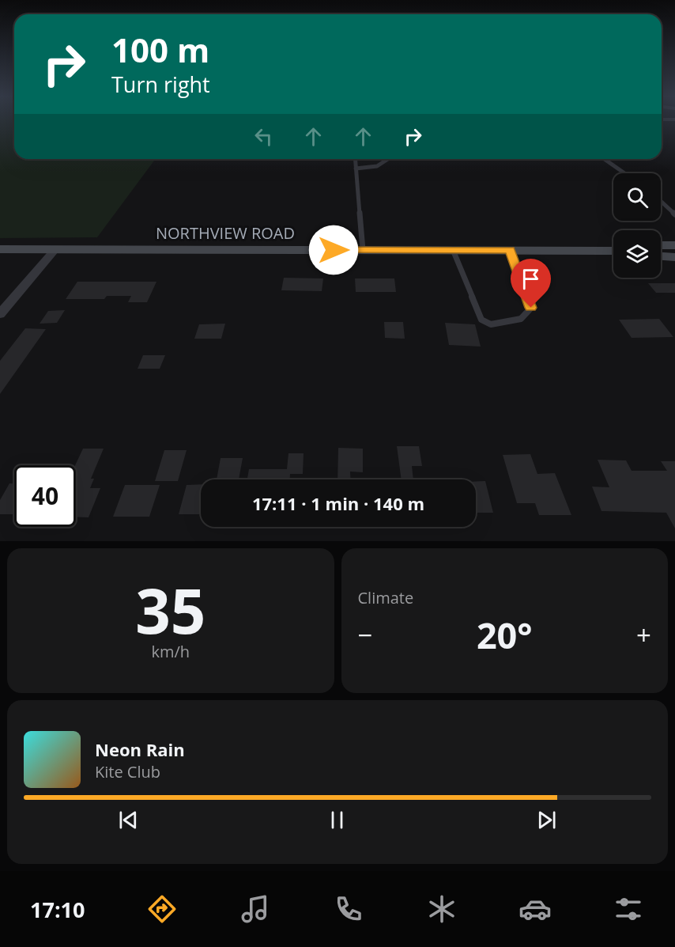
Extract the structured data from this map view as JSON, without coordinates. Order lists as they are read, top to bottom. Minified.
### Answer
{"streets":{"street":["NORTHVIEW ROAD"]},"page":{"turn":["100 m","Turn right"],"limit":"40","trip":"17:11 · 1 min · 140 m","tile":[["35","km/h"],"Climate"],"heat":["−","20°","+"],"song":["Neon Rain","Kite Club"],"tabs":"17:10"}}
